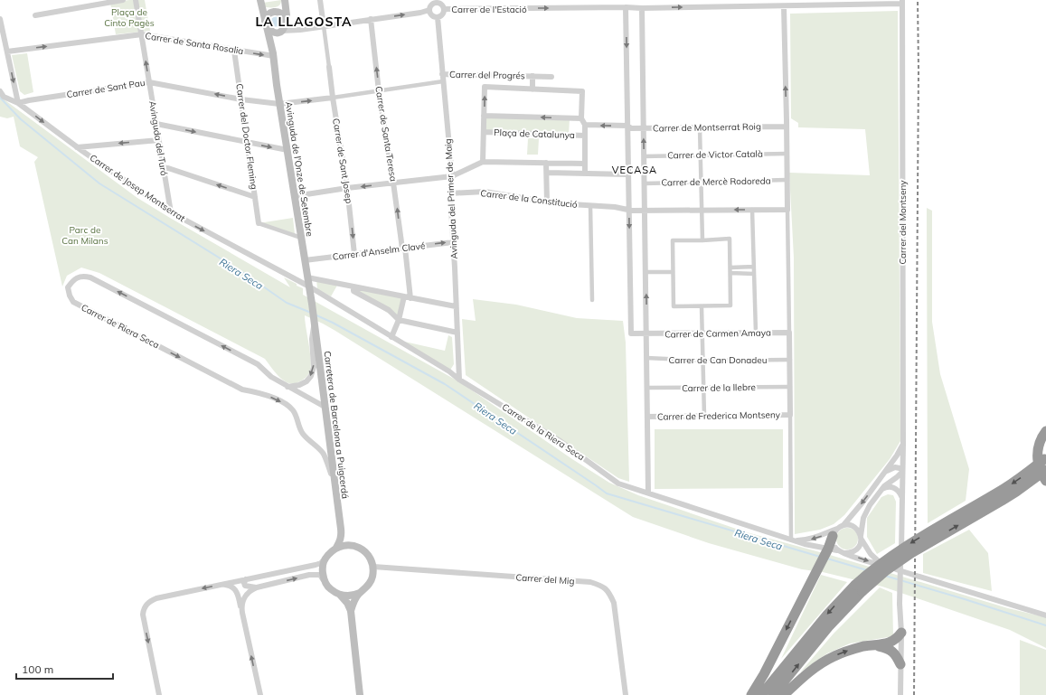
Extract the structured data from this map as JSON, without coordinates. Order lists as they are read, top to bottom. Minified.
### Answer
{"streets":{"main road":["Avinguda de l'Onze de Setembre","Carretera de Barcelona a Puigcerdá"],"street":["Carrer de l'Estació","Carrer de Santa Rosalia","Carrer del Progrés","Carrer de Sant Pau","Carrer de Montserrat Roig","Carrer de Santa Teresa","Plaça de Catalunya","Carrer del Doctor Fleming","Avinguda del Turó","Carrer de Victor Català","Carrer de Sant Josep","Carrer de Mercè Rodoreda","Carrer de Josep Montserrat","Avinguda del Primer de Maig","Carrer de la Constitució","Carrer del Montseny","Carrer d'Anselm Clavé","Carrer de Riera Seca","Carrer de Carmen Amaya","Carrer de Can Donadeu","Carrer de la llebre","Carrer de Frederica Montseny","Carrer de la Riera Seca","Carrer del Mig"]},"crossings":[["Carrer de l'Estació","Avinguda del Primer de Maig"],["Carrer de l'Estació","Carrer del Montseny"],["Carrer de Santa Rosalia","Carrer del Doctor Fleming"],["Carrer de Santa Rosalia","Avinguda del Turó"],["Carrer de Santa Rosalia","Avinguda de l'Onze de Setembre"],["Carrer del Progrés","Plaça de Catalunya"],["Carrer del Progrés","Avinguda del Primer de Maig"],["Carrer de Sant Pau","Carrer del Doctor Fleming"],["Carrer de Sant Pau","Avinguda del Turó"],["Carrer de Sant Pau","Carrer de Sant Josep"],["Carrer de Sant Pau","Avinguda de l'Onze de Setembre"],["Carrer de Sant Pau","Carrer de Josep Montserrat"],["Carrer de Santa Teresa","Carrer d'Anselm Clavé"],["Avinguda del Turó","Carrer de Josep Montserrat"],["Carrer de Sant Josep","Carrer d'Anselm Clavé"],["Avinguda de l'Onze de Setembre","Carrer de Josep Montserrat"],["Avinguda de l'Onze de Setembre","Carrer d'Anselm Clavé"],["Avinguda de l'Onze de Setembre","Carretera de Barcelona a Puigcerdá"],["Avinguda de l'Onze de Setembre","Carrer de la Riera Seca"],["Carrer de Josep Montserrat","Carretera de Barcelona a Puigcerdá"],["Carrer de Josep Montserrat","Carrer de la Riera Seca"],["Avinguda del Primer de Maig","Carrer de la Constitució"],["Avinguda del Primer de Maig","Carrer d'Anselm Clavé"],["Avinguda del Primer de Maig","Carrer de la Riera Seca"],["Carrer de la Constitució","Carrer de Carmen Amaya"],["Carrer de Riera Seca","Carretera de Barcelona a Puigcerdá"],["Carretera de Barcelona a Puigcerdá","Carrer de la Riera Seca"],["Carretera de Barcelona a Puigcerdá","Carrer del Mig"]],"one_way":["Carrer de l'Estació","Carrer de Sant Josep"],"districts":["LA LLAGOSTA","VECASA"],"water":["Riera Seca"],"parks":["Plaça de Cinto Pagès","Parc de Can Milans"],"scale_bar":"100 m"}
